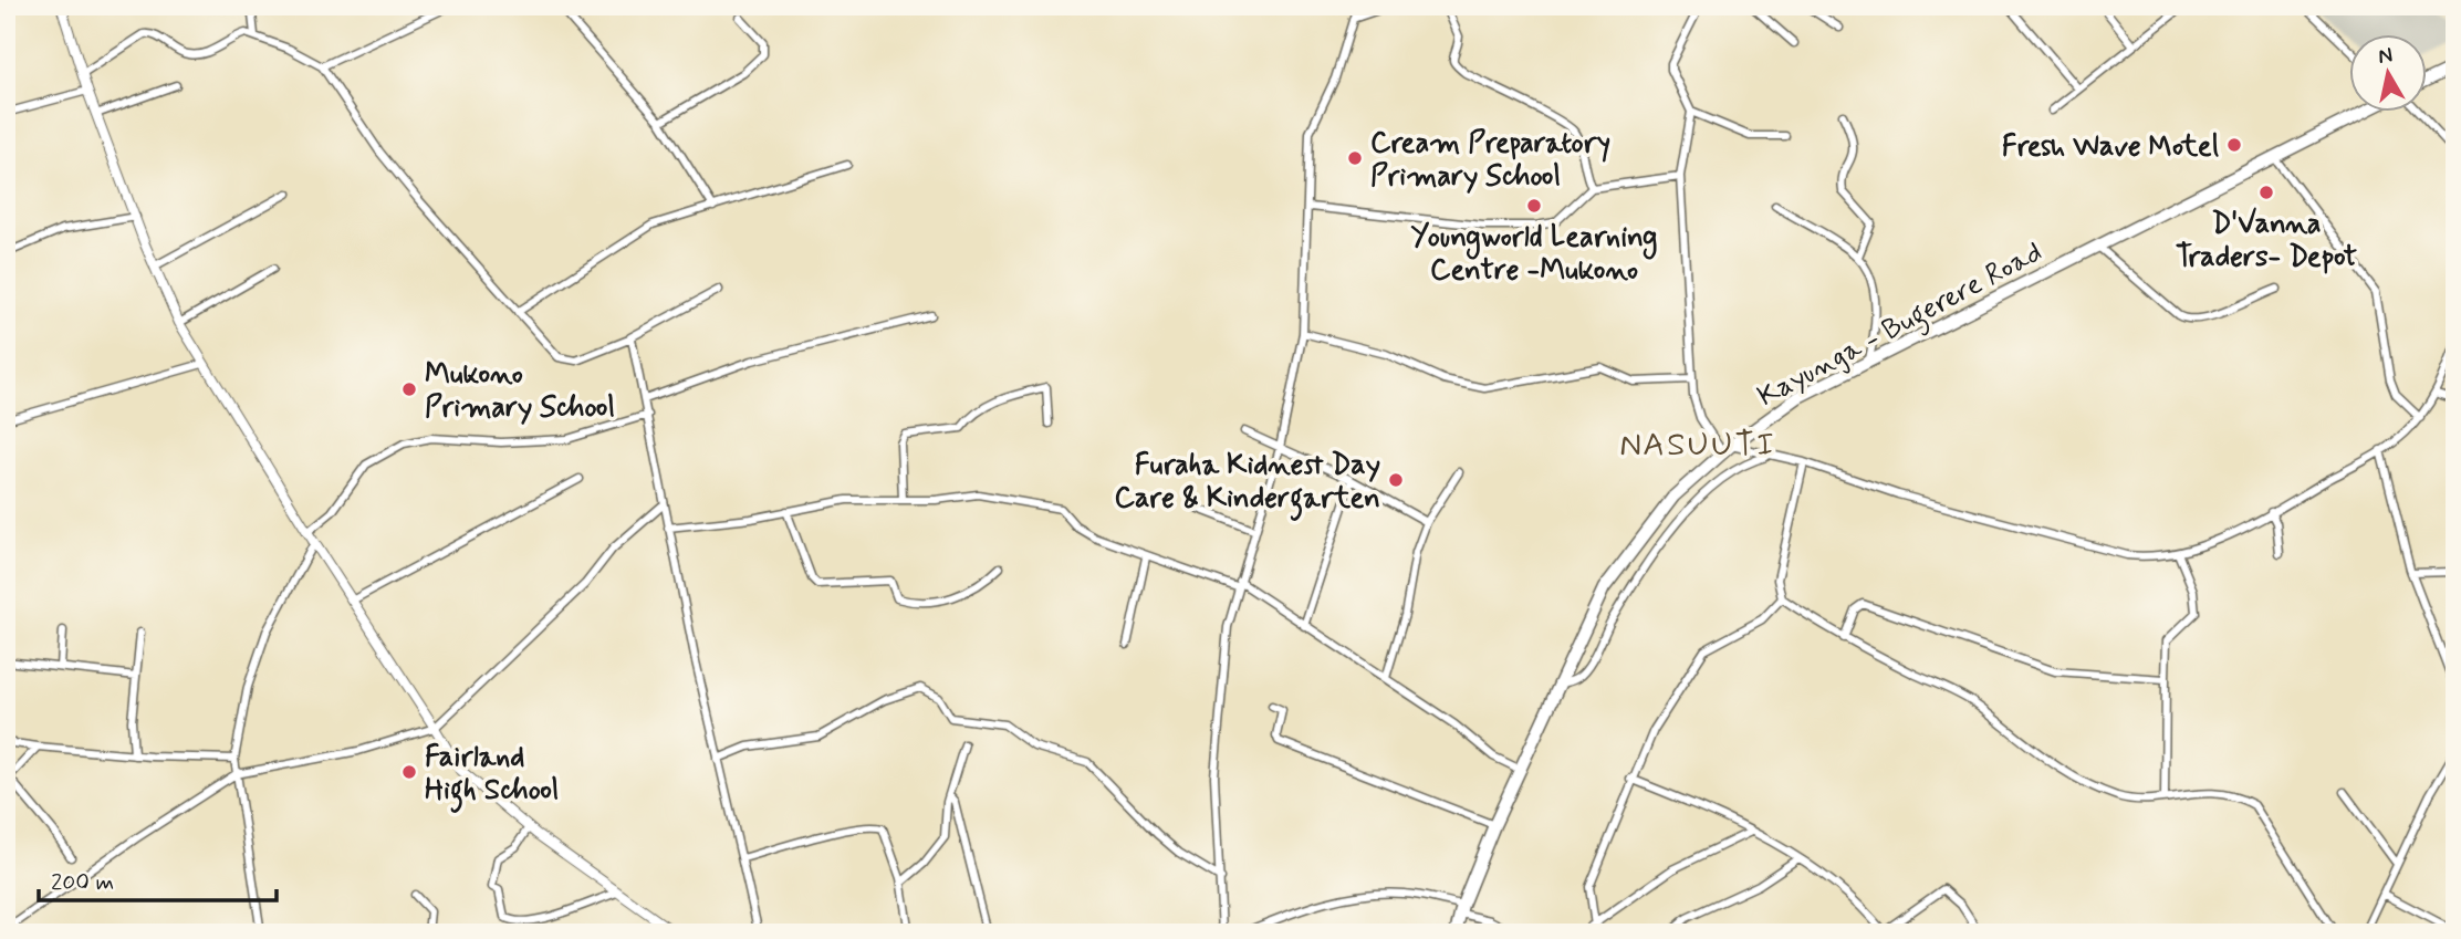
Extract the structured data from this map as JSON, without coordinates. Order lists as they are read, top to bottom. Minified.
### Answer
{"streets":{"main road":["Kayunga - Bugerere Road"]},"districts":["NASUUTI"],"places":["Fresh Wave Motel","Cream Preparatory Primary School","D'Vanna Traders- Depot","Youngworld Learning Centre -Mukono","Mukono Primary School","Furaha Kidnest Day Care & Kindergarten","Fairland High School"],"scale_bar":"200 m","north":"top"}
